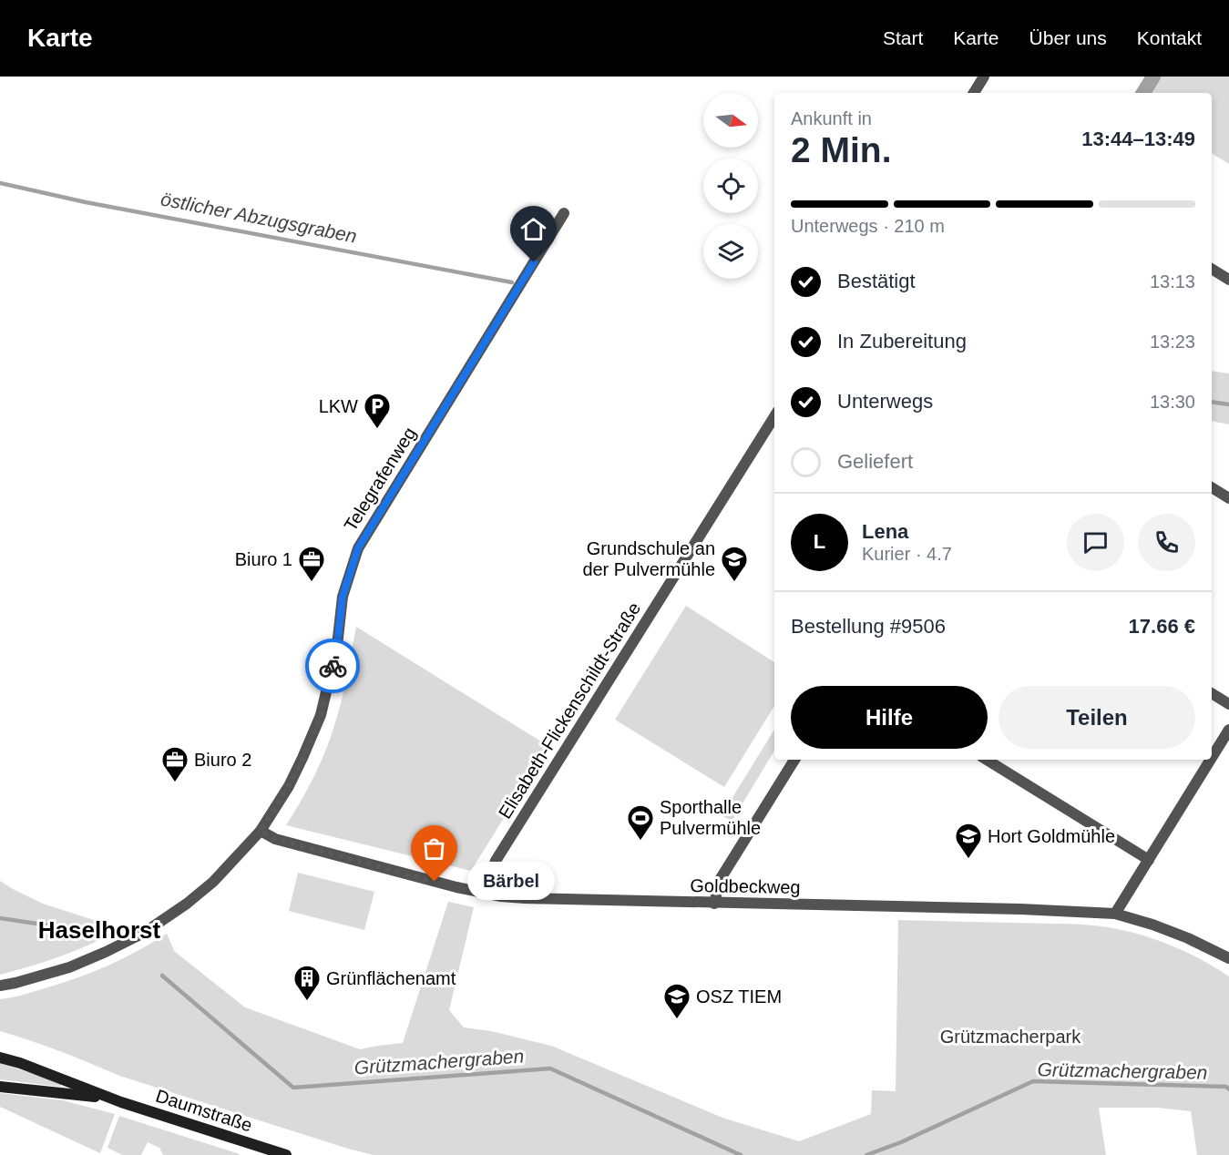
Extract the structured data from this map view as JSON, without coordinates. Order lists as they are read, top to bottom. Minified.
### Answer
{"streets":{"main road":["Daumstraße"],"street":["Telegrafenweg","Elisabeth-Flickenschildt-Straße","Goldbeckweg"]},"crossings":[["Telegrafenweg","Goldbeckweg"],["Elisabeth-Flickenschildt-Straße","Goldbeckweg"]],"districts":["Haselhorst"],"water":["östlicher Abzugsgraben","Grützmachergraben"],"parks":["Grützmacherpark"],"places":{"parking":["LKW"],"office":["Biuro 1","Biuro 2"],"school or university":["Grundschule an der Pulvermühle","Hort Goldmühle","OSZ TIEM"],"sports":["Sporthalle Pulvermühle"],"other":["Bärbel"],"building":["Grünflächenamt"]},"north":"right","page":{"header":"Karte","nav":["Start","Karte","Über uns","Kontakt"],"heading":["2 Min.","Ankunft in","13:44–13:49"],"panel":["Lena","Kurier · 4.7","Bestellung #9506","17.66 €"],"bar":"Unterwegs · 210 m","list":[["Bestätigt","13:13"],["In Zubereitung","13:23"],["Unterwegs","13:30"],"Geliefert"],"round":"L","buttons":["Hilfe","Teilen"],"bubble":"Bärbel"}}
